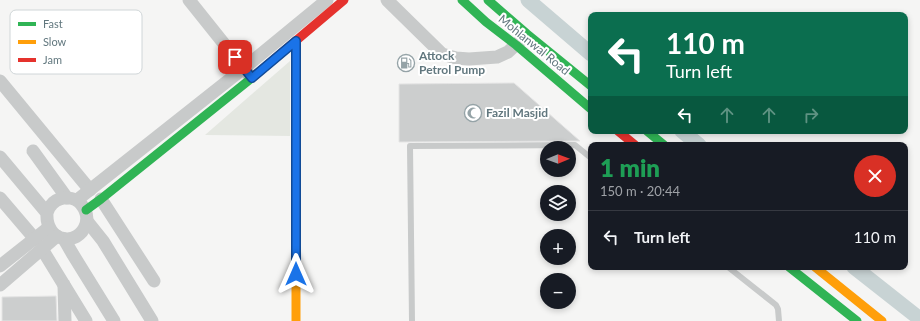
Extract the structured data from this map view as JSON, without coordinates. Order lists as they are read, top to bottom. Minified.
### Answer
{"streets":{"street":["Mohlanwal Road"]},"places":{"fuel station":["Attock Petrol Pump"],"mosque":["Fazil Masjid"]},"legend":["Fast","Slow","Jam"],"north":"right","page":{"turn":["110 m","Turn left"],"map_buttons":["+","−"],"heading":["1 min","150 m · 20:44"],"list":[{"name":"Turn left","value":"110 m"}]}}
